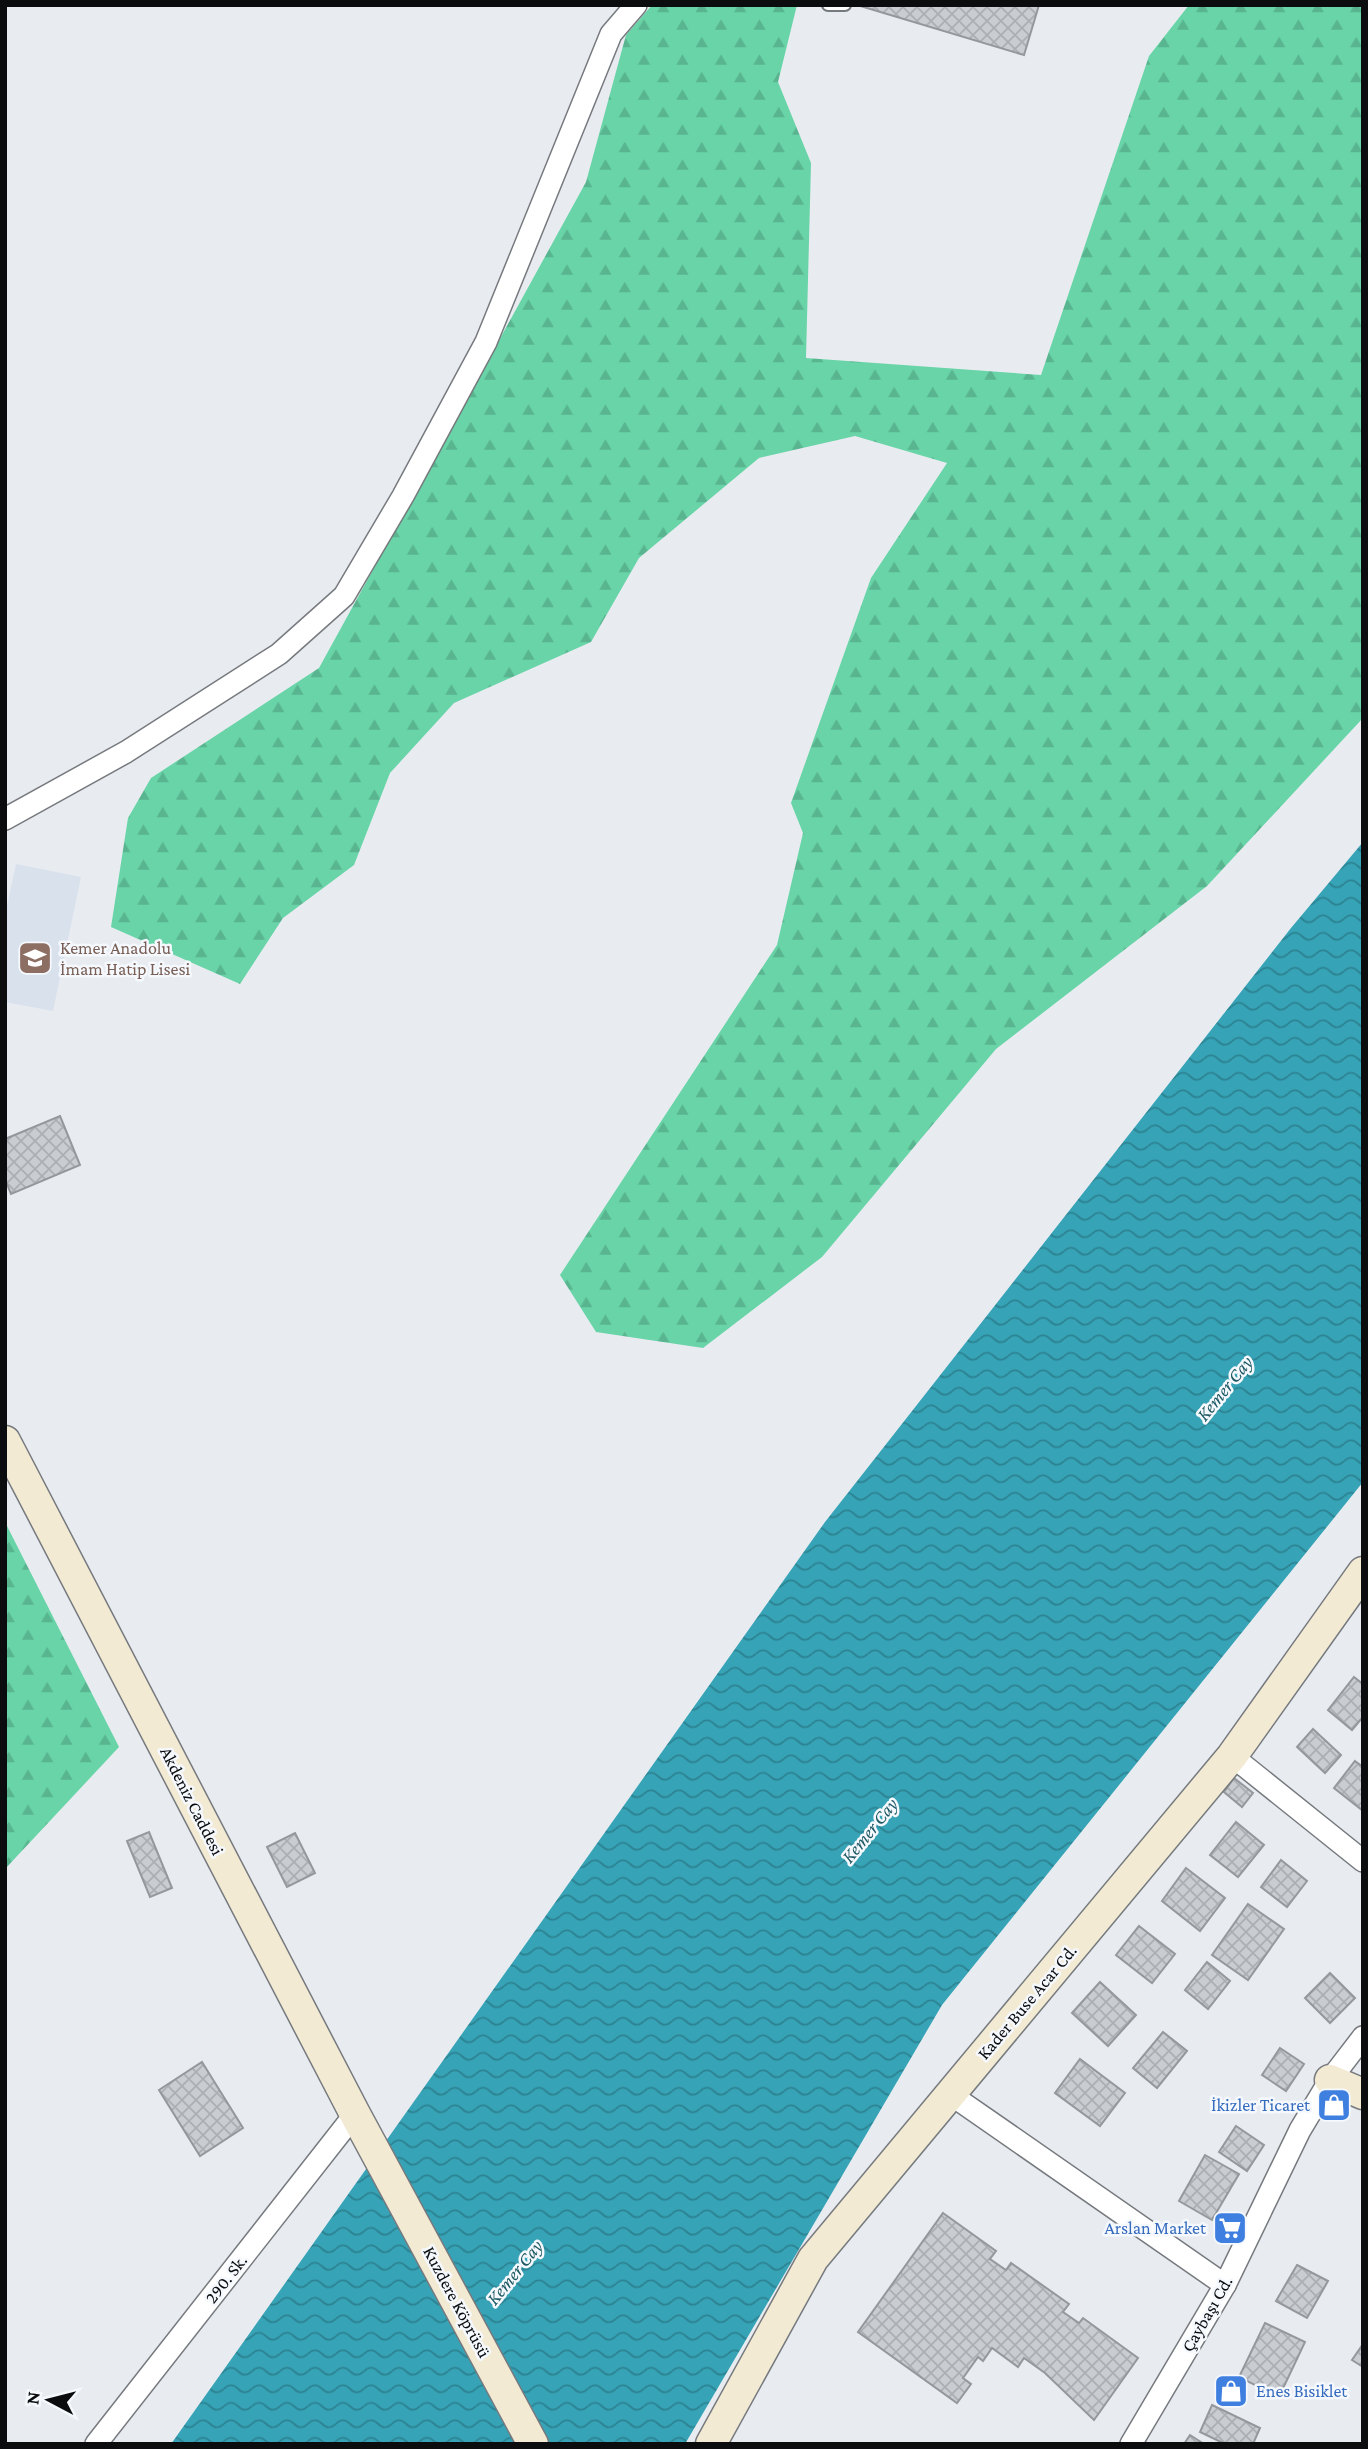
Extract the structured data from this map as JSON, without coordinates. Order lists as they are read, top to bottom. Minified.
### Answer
{"streets":{"street":["Akdeniz Caddesi","Kader Buse Acar Cd.","290. Sk.","Kuzdere Köprüsü","Çaybaşı Cd."]},"crossings":[["Akdeniz Caddesi","290. Sk."],["Akdeniz Caddesi","Kuzdere Köprüsü"]],"water":["Kemer Cay"],"places":{"school or university":["Kemer Anadolu İmam Hatip Lisesi"],"shop":["İkizler Ticaret","Enes Bisiklet"],"supermarket":["Arslan Market"]},"north":"left"}
